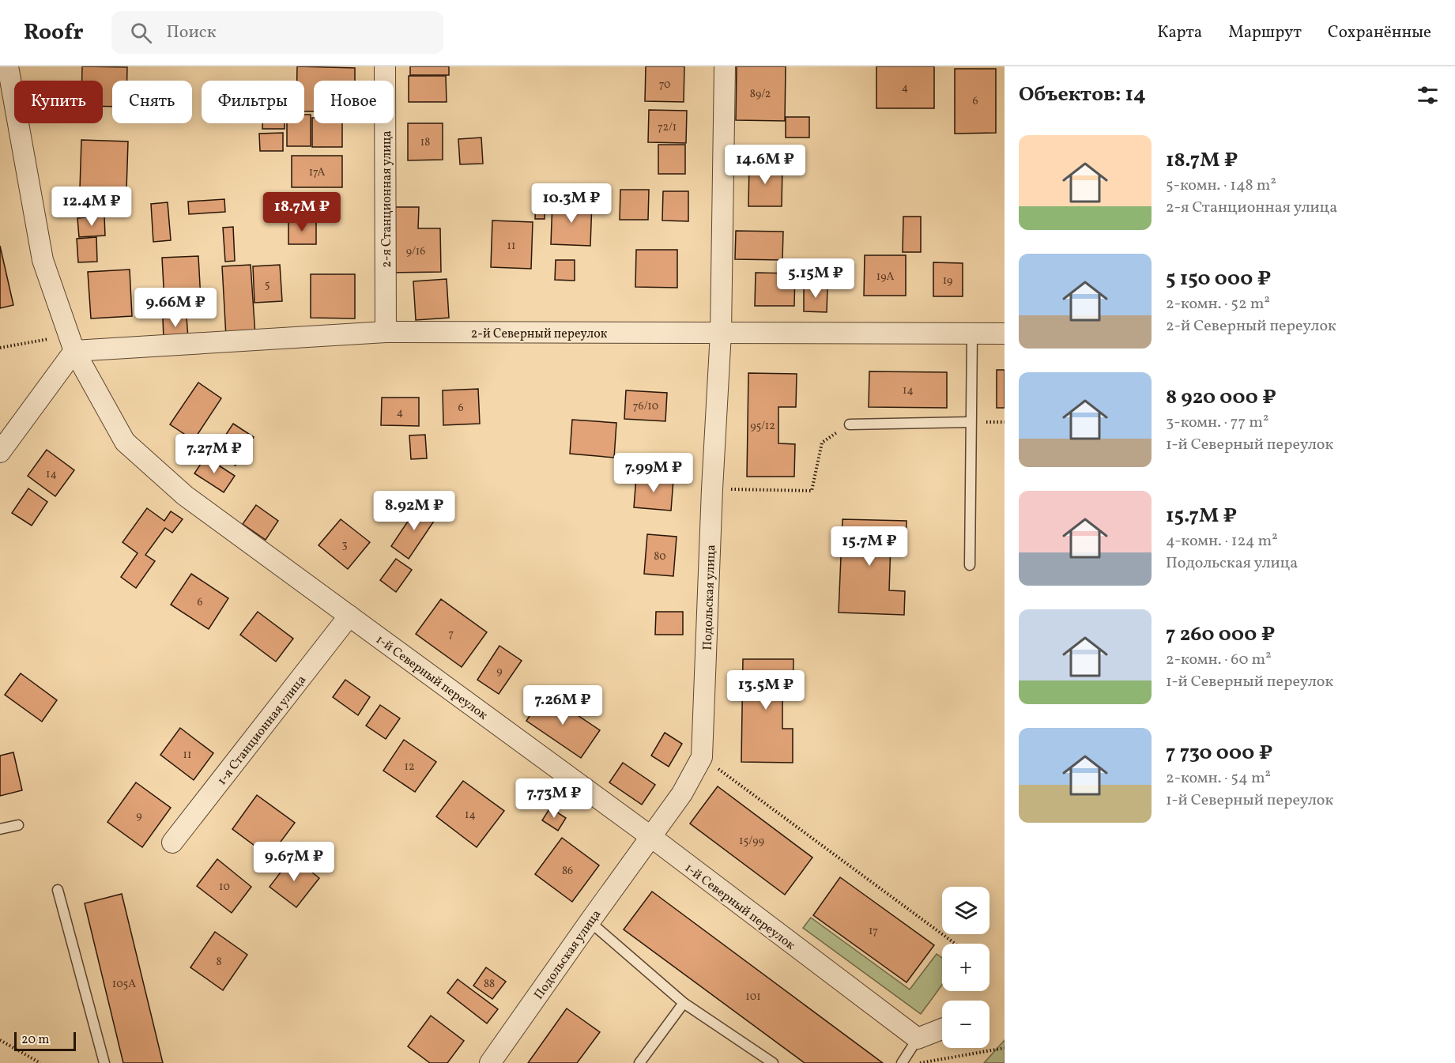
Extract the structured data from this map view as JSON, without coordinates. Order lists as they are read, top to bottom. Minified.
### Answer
{"streets":{"street":["2-я Станционная улица","2-й Северный переулок","Подольская улица","1-й Северный переулок","1-я Станционная улица"]},"crossings":[["2-я Станционная улица","2-й Северный переулок"],["2-й Северный переулок","Подольская улица"],["2-й Северный переулок","1-й Северный переулок"],["Подольская улица","1-й Северный переулок"],["1-й Северный переулок","1-я Станционная улица"]],"house_numbers":["70","4","89/2","6","72/1","18","17А","11","9/16","19А","19","5","14","76/10","6","4","95/12","14","3","80","6","7","9","11","12","14","9","15/99","86","10","17","8","105А","88","101"],"scale_bar":"20 m","page":{"header":"Roofr","search":"Поиск","nav":["Карта","Маршрут","Сохранённые"],"heading":"Объектов: 14","chip":["Купить","Снять","Фильтры","Новое"],"list":[{"name":"18.7M ₽","note":"5-комн. · 148 m² · 2-я Станционная улица"},{"name":"5 150 000 ₽","note":"2-комн. · 52 m² · 2-й Северный переулок"},{"name":"8 920 000 ₽","note":"3-комн. · 77 m² · 1-й Северный переулок"},{"name":"15.7M ₽","note":"4-комн. · 124 m² · Подольская улица"},{"name":"7 260 000 ₽","note":"2-комн. · 60 m² · 1-й Северный переулок"},{"name":"7 730 000 ₽","note":"2-комн. · 54 m² · 1-й Северный переулок"}],"price":["14.6M ₽","10.3M ₽","12.4M ₽","18.7M ₽","5.15M ₽","9.66M ₽","7.27M ₽","7.99M ₽","8.92M ₽","15.7M ₽","13.5M ₽","7.26M ₽","7.73M ₽","9.67M ₽"],"map_buttons":["+","−"],"scale":"20 m"}}
